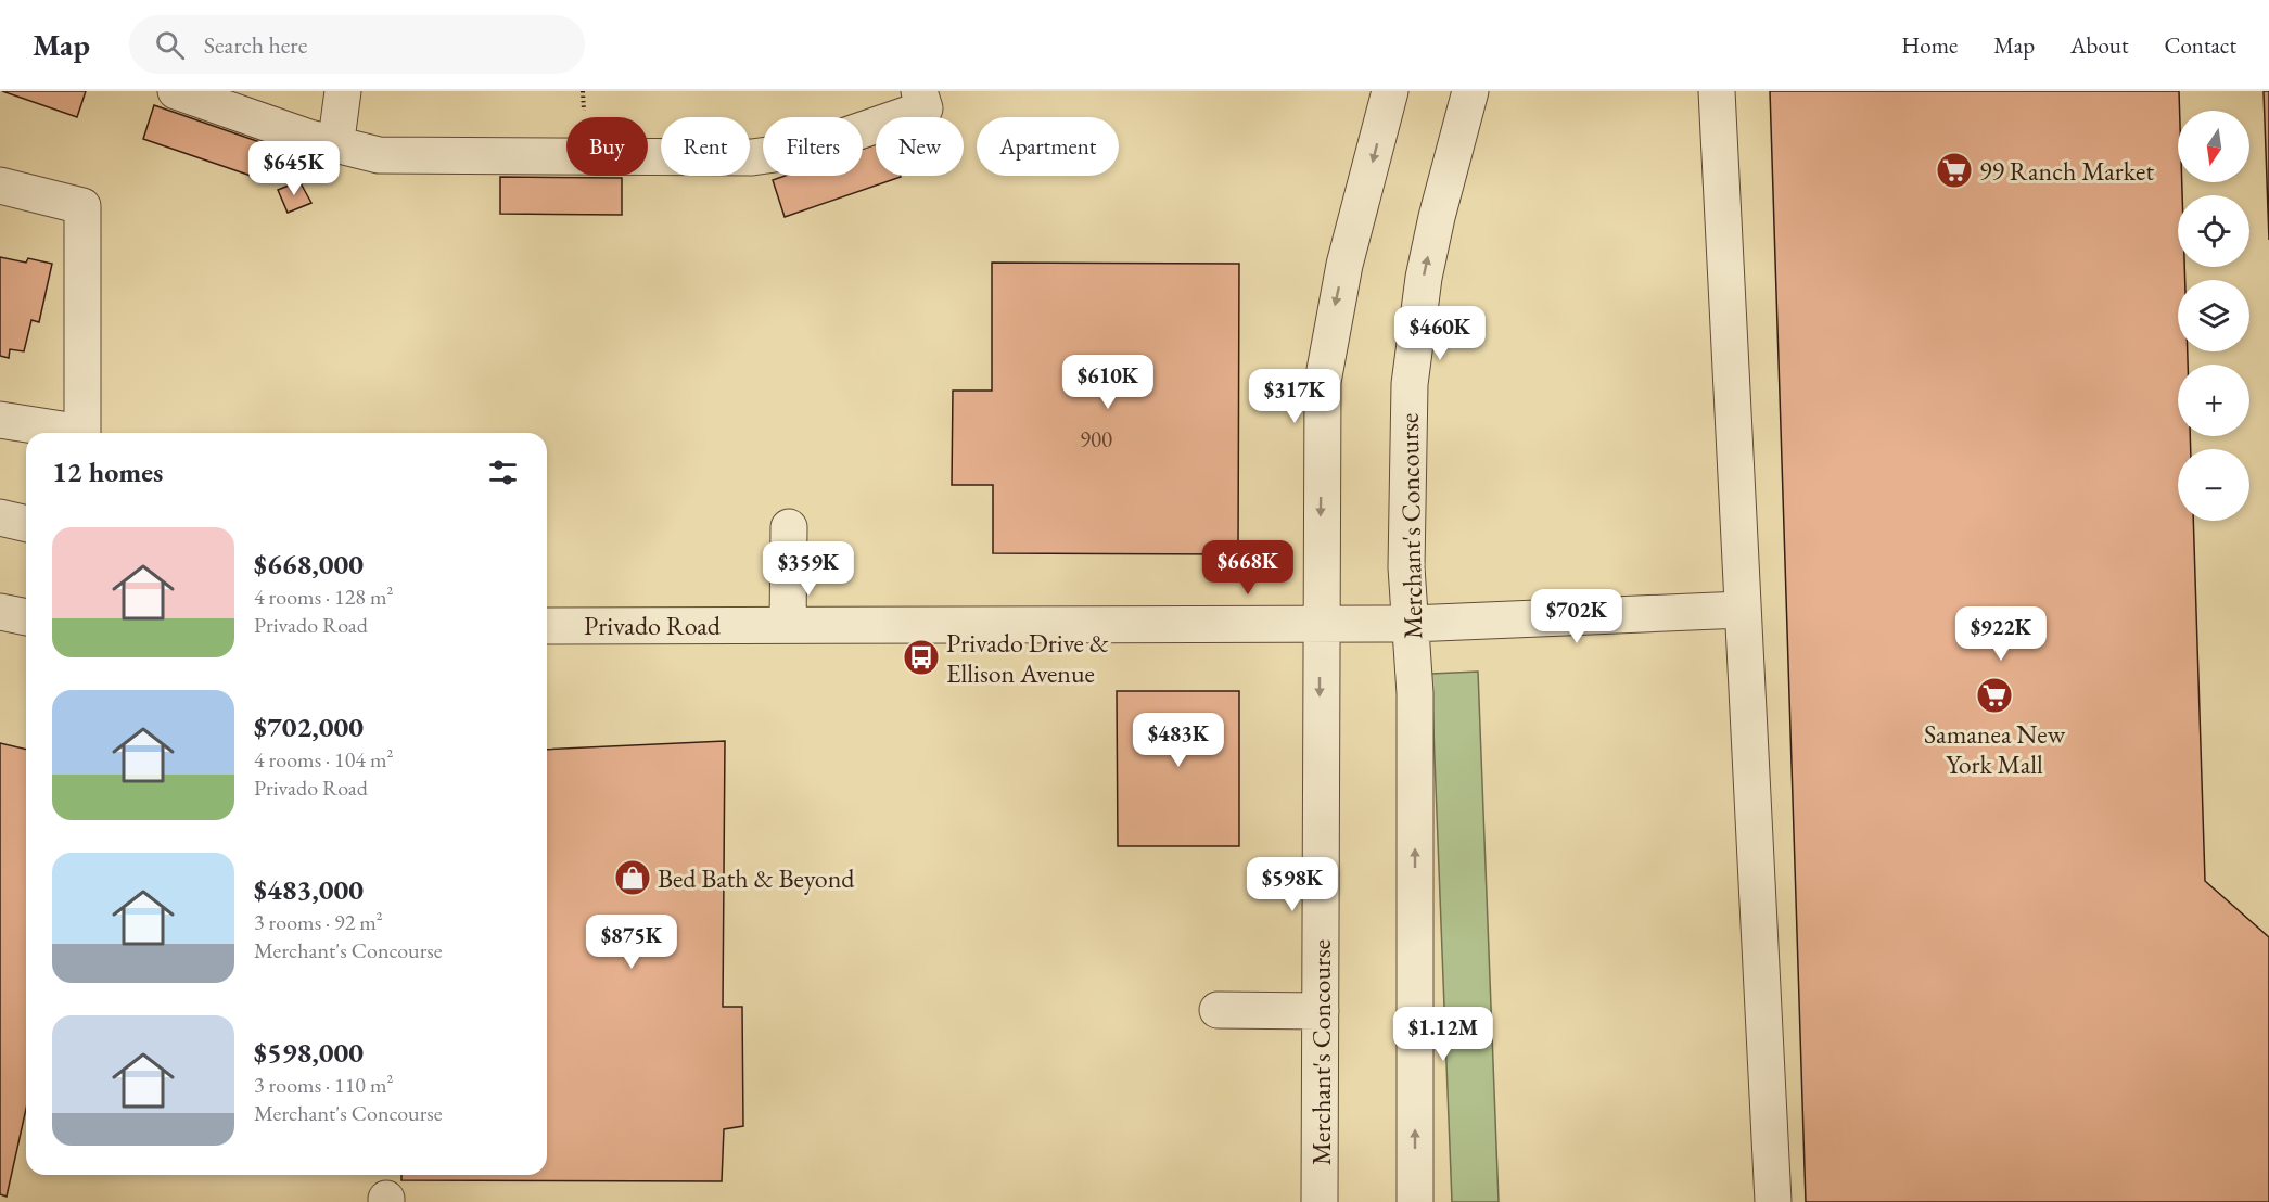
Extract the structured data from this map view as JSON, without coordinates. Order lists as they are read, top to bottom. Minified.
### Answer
{"streets":{"street":["Merchant's Concourse","Privado Road"]},"crossings":[["Merchant's Concourse","Privado Road"]],"places":{"supermarket":["99 Ranch Market","Samanea New York Mall"],"bus stop":["Privado Drive & Ellison Avenue"],"shop":["Bed Bath & Beyond"]},"house_numbers":["900"],"north":"bottom","page":{"header":"Map","search":"Search here","nav":["Home","Map","About","Contact"],"map_buttons":["+","−"],"chip":["Buy","Rent","Filters","New","Apartment"],"price":["$645K","$460K","$610K","$317K","$668K","$359K","$702K","$922K","$483K","$598K","$875K","$1.12M"],"heading":"12 homes","list":[{"name":"$668,000","note":"4 rooms · 128 m² · Privado Road"},{"name":"$702,000","note":"4 rooms · 104 m² · Privado Road"},{"name":"$483,000","note":"3 rooms · 92 m² · Merchant's Concourse"},{"name":"$598,000","note":"3 rooms · 110 m² · Merchant's Concourse"}]}}
